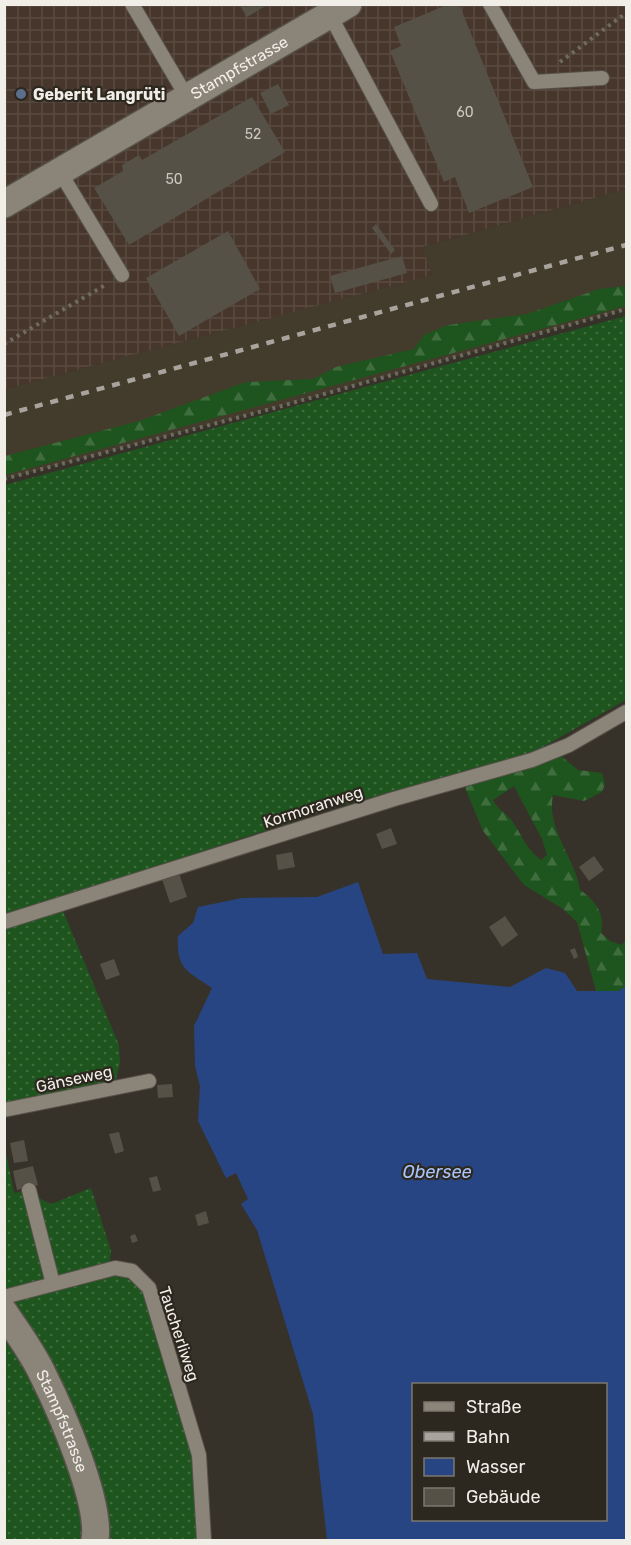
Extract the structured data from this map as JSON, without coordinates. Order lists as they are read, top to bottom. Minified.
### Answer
{"streets":{"street":["Stampfstrasse"],"lane":["Kormoranweg","Gänseweg","Taucherliweg"]},"water":["Obersee"],"places":["Geberit Langrüti"],"house_numbers":["60","52","50"],"legend":["Straße","Bahn","Wasser","Gebäude"]}
